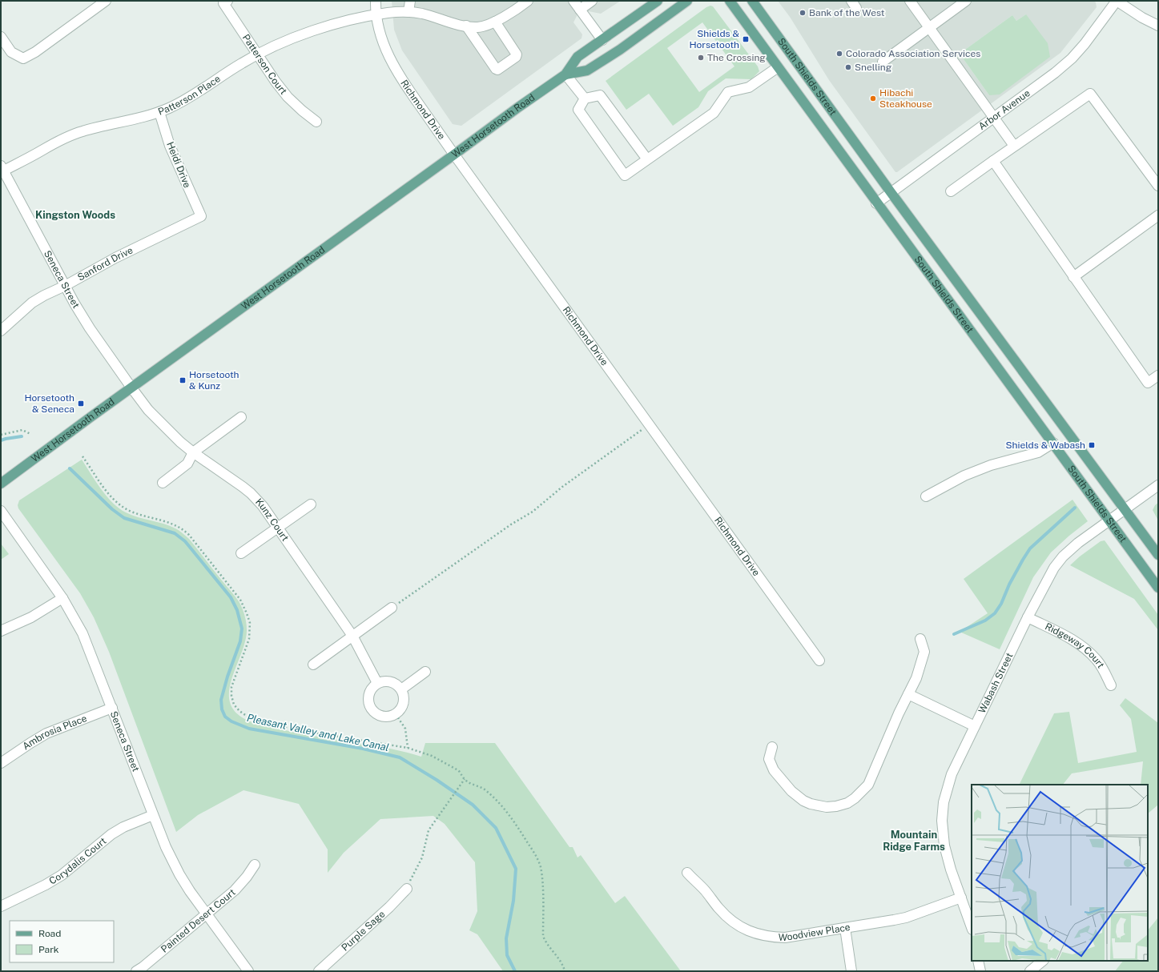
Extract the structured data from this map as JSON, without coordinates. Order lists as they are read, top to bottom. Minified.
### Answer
{"streets":{"main road":["South Shields Street","West Horsetooth Road"],"street":["Patterson Court","Patterson Place","Richmond Drive","Arbor Avenue","Heidi Drive","Sanford Drive","Seneca Street","Kunz Court","Ridgeway Court","Wabash Street","Ambrosia Place","Corydalis Court","Painted Desert Court","Purple Sage","Woodview Place"]},"crossings":[["Patterson Court","Patterson Place"],["South Shields Street","Arbor Avenue"],["South Shields Street","Wabash Street"],["Patterson Place","Richmond Drive"],["Patterson Place","Heidi Drive"],["Patterson Place","Seneca Street"],["Richmond Drive","West Horsetooth Road"],["West Horsetooth Road","Seneca Street"],["West Horsetooth Road","Kunz Court"],["Heidi Drive","Sanford Drive"],["Sanford Drive","Seneca Street"],["Seneca Street","Kunz Court"],["Seneca Street","Ambrosia Place"],["Seneca Street","Corydalis Court"],["Seneca Street","Painted Desert Court"],["Ridgeway Court","Wabash Street"],["Wabash Street","Woodview Place"]],"districts":["Kingston Woods","Mountain Ridge Farms"],"water":["Pleasant Valley and Lake Canal"],"places":{"other":["Bank of the West","Colorado Association Services","The Crossing","Snelling","Hibachi Steakhouse"],"transit":["Shields & Horsetooth","Horsetooth & Kunz","Horsetooth & Seneca","Shields & Wabash"]},"legend":["Road","Park"]}
